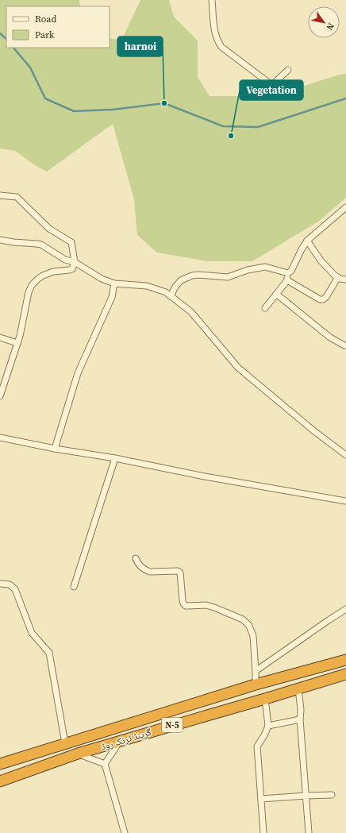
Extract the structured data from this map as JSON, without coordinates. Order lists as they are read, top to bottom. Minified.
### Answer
{"streets":{"highway":["N-5","گرینڈ ٹرنک روڈ"]},"places":["harnoi","Vegetation"],"legend":["Road","Park"],"north":"bottom right"}
